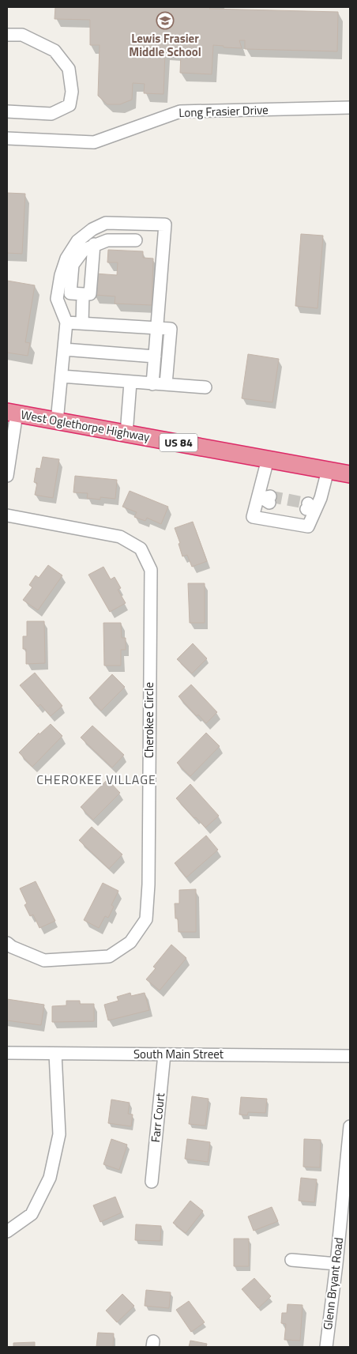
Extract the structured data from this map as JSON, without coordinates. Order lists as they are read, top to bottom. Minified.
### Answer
{"streets":{"highway":["West Oglethorpe Highway","US 84"],"street":["Long Frasier Drive","Cherokee Circle","South Main Street","Farr Court","Glenn Bryant Road"]},"crossings":[["South Main Street","Farr Court"]],"districts":["CHEROKEE VILLAGE"],"places":{"school or university":["Lewis Frasier Middle School"]}}
